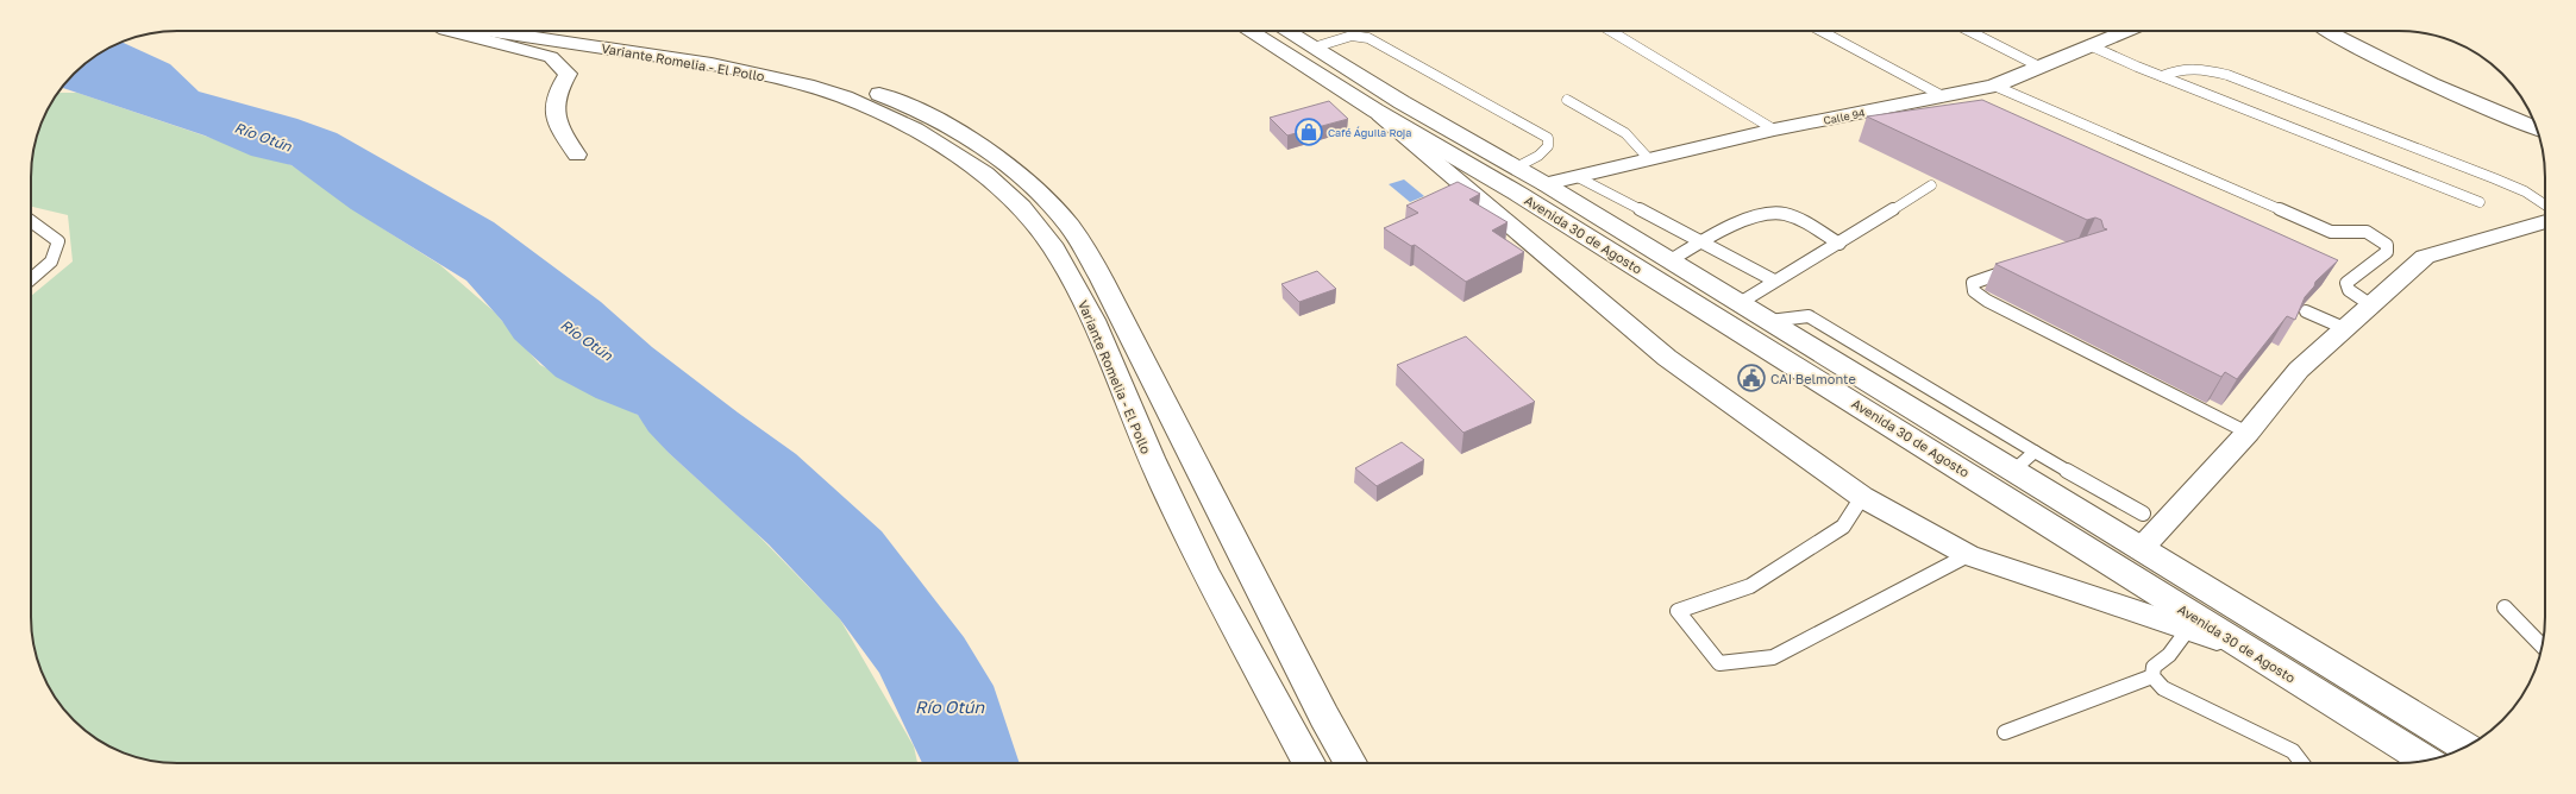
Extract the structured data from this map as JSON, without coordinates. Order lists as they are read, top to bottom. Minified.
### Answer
{"streets":{"main road":["Variante Romelia - El Pollo","Calle 94","Avenida 30 de Agosto"]},"crossings":[["Calle 94","Avenida 30 de Agosto"]],"water":["Río Otún"],"places":{"shop":["Café Águila Roja"],"public building":["CAI Belmonte"]}}
